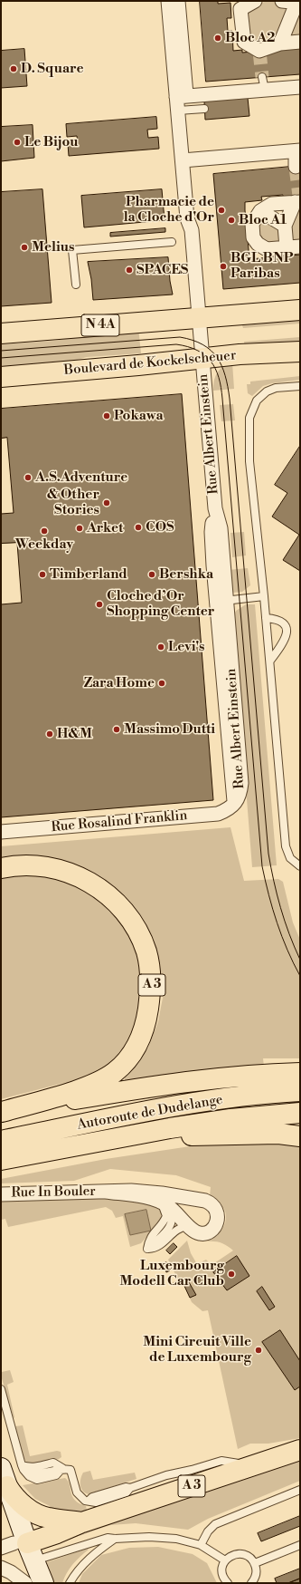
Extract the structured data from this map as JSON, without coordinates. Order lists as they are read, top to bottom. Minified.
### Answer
{"streets":{"main road":["N 4A","Boulevard de Kockelscheuer","A 3","Autoroute de Dudelange"],"street":["Rue Albert Einstein","Rue Rosalind Franklin","Rue In Bouler"]},"crossings":[["N 4A","Rue Albert Einstein"],["Boulevard de Kockelscheuer","Rue Albert Einstein"],["Rue Albert Einstein","Rue Rosalind Franklin"]],"places":["Bloc A2","D. Square","Le Bijou","Pharmacie de la Cloche d'Or","Bloc A1","Melius","BGL BNP Paribas","SPACES","Pokawa","A.S.Adventure","& Other Stories","COS","Arket","Weekday","Timberland","Bershka","Cloche d’Or Shopping Center","Levi's","Zara Home","Massimo Dutti","H&M","Luxembourg Modell Car Club","Mini Circuit Ville de Luxembourg"]}
